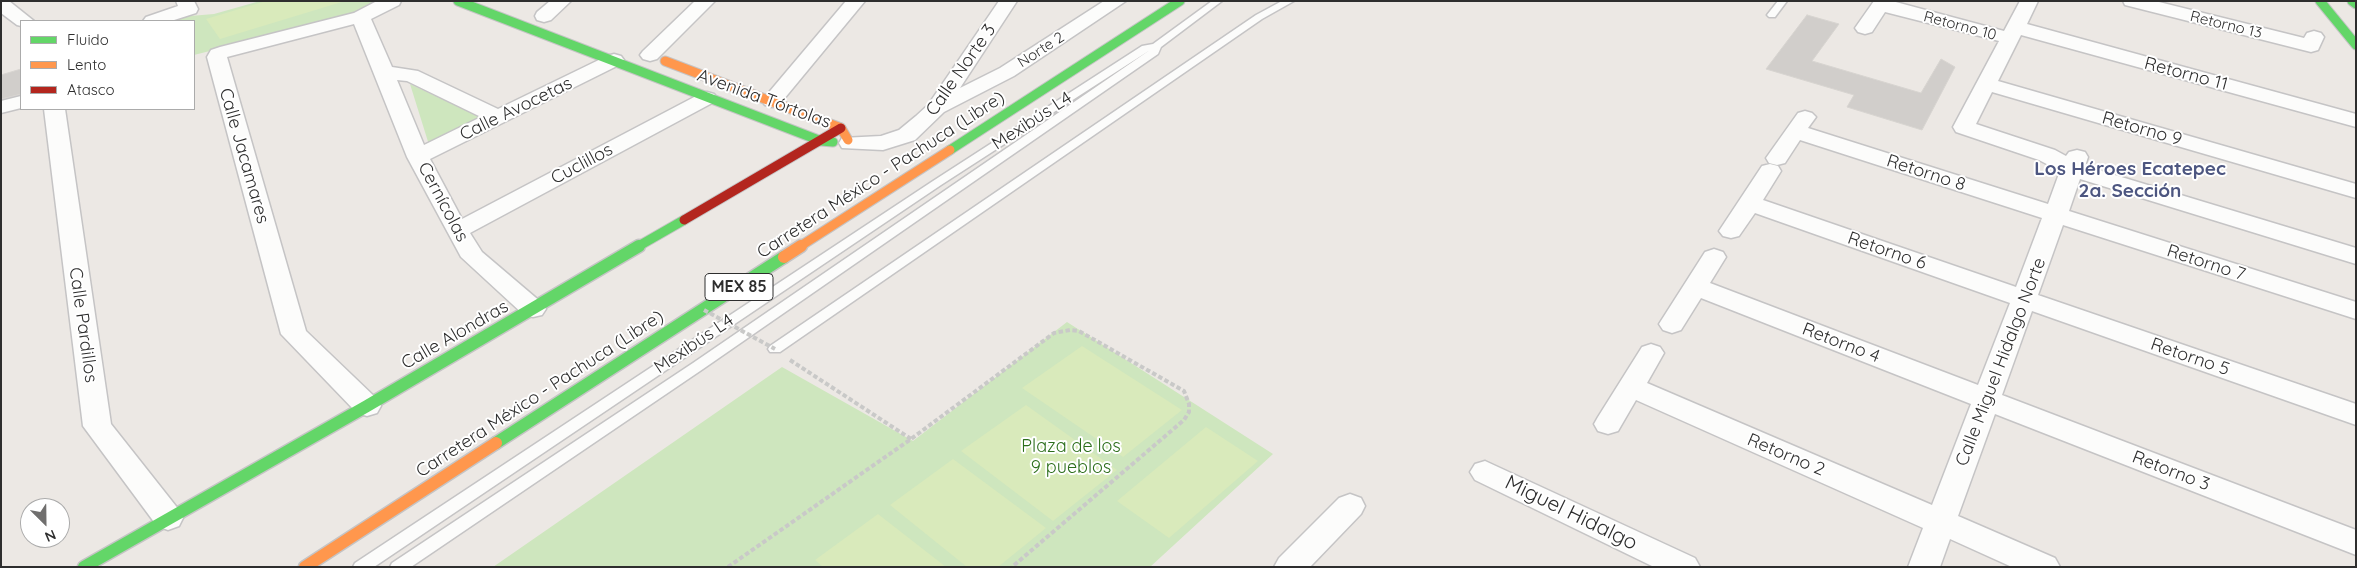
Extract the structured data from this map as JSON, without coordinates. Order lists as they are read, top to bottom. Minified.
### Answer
{"streets":{"main road":["Avenida Tórtolas","Carretera México - Pachuca (Libre)","MEX 85","Calle Alondras"],"street":["Retorno 13","Retorno 10","Norte 2","Calle Norte 3","Retorno 11","Calle Avocetas","Retorno 9","Calle Jacamares","Cuclillos","Retorno 8","Cernícolas","Retorno 6","Retorno 7","Calle Pardillos","Retorno 4","Retorno 5","Calle Miguel Hidalgo Norte","Retorno 2","Retorno 3","Miguel Hidalgo"],"lane":["Mexibús L4"]},"crossings":[["Retorno 10","Retorno 11"],["Norte 2","Calle Norte 3"],["Calle Norte 3","Avenida Tórtolas"],["Calle Norte 3","Calle Alondras"],["Avenida Tórtolas","Calle Avocetas"],["Avenida Tórtolas","Cuclillos"],["Avenida Tórtolas","Calle Alondras"],["Calle Avocetas","Cernícolas"],["Calle Jacamares","Cernícolas"],["Calle Jacamares","Calle Alondras"],["Cuclillos","Cernícolas"],["Retorno 8","Retorno 6"],["Retorno 8","Retorno 7"],["Retorno 8","Calle Miguel Hidalgo Norte"],["Cernícolas","Calle Alondras"],["Retorno 6","Retorno 5"],["Retorno 6","Calle Miguel Hidalgo Norte"],["Retorno 7","Calle Miguel Hidalgo Norte"],["Calle Pardillos","Calle Alondras"],["Retorno 4","Calle Miguel Hidalgo Norte"],["Retorno 4","Retorno 3"],["Retorno 5","Calle Miguel Hidalgo Norte"],["Calle Miguel Hidalgo Norte","Retorno 2"],["Calle Miguel Hidalgo Norte","Retorno 3"]],"districts":["Los Héroes Ecatepec 2a. Sección"],"parks":["Plaza de los 9 pueblos"],"legend":["Fluido","Lento","Atasco"],"north":"bottom right"}
